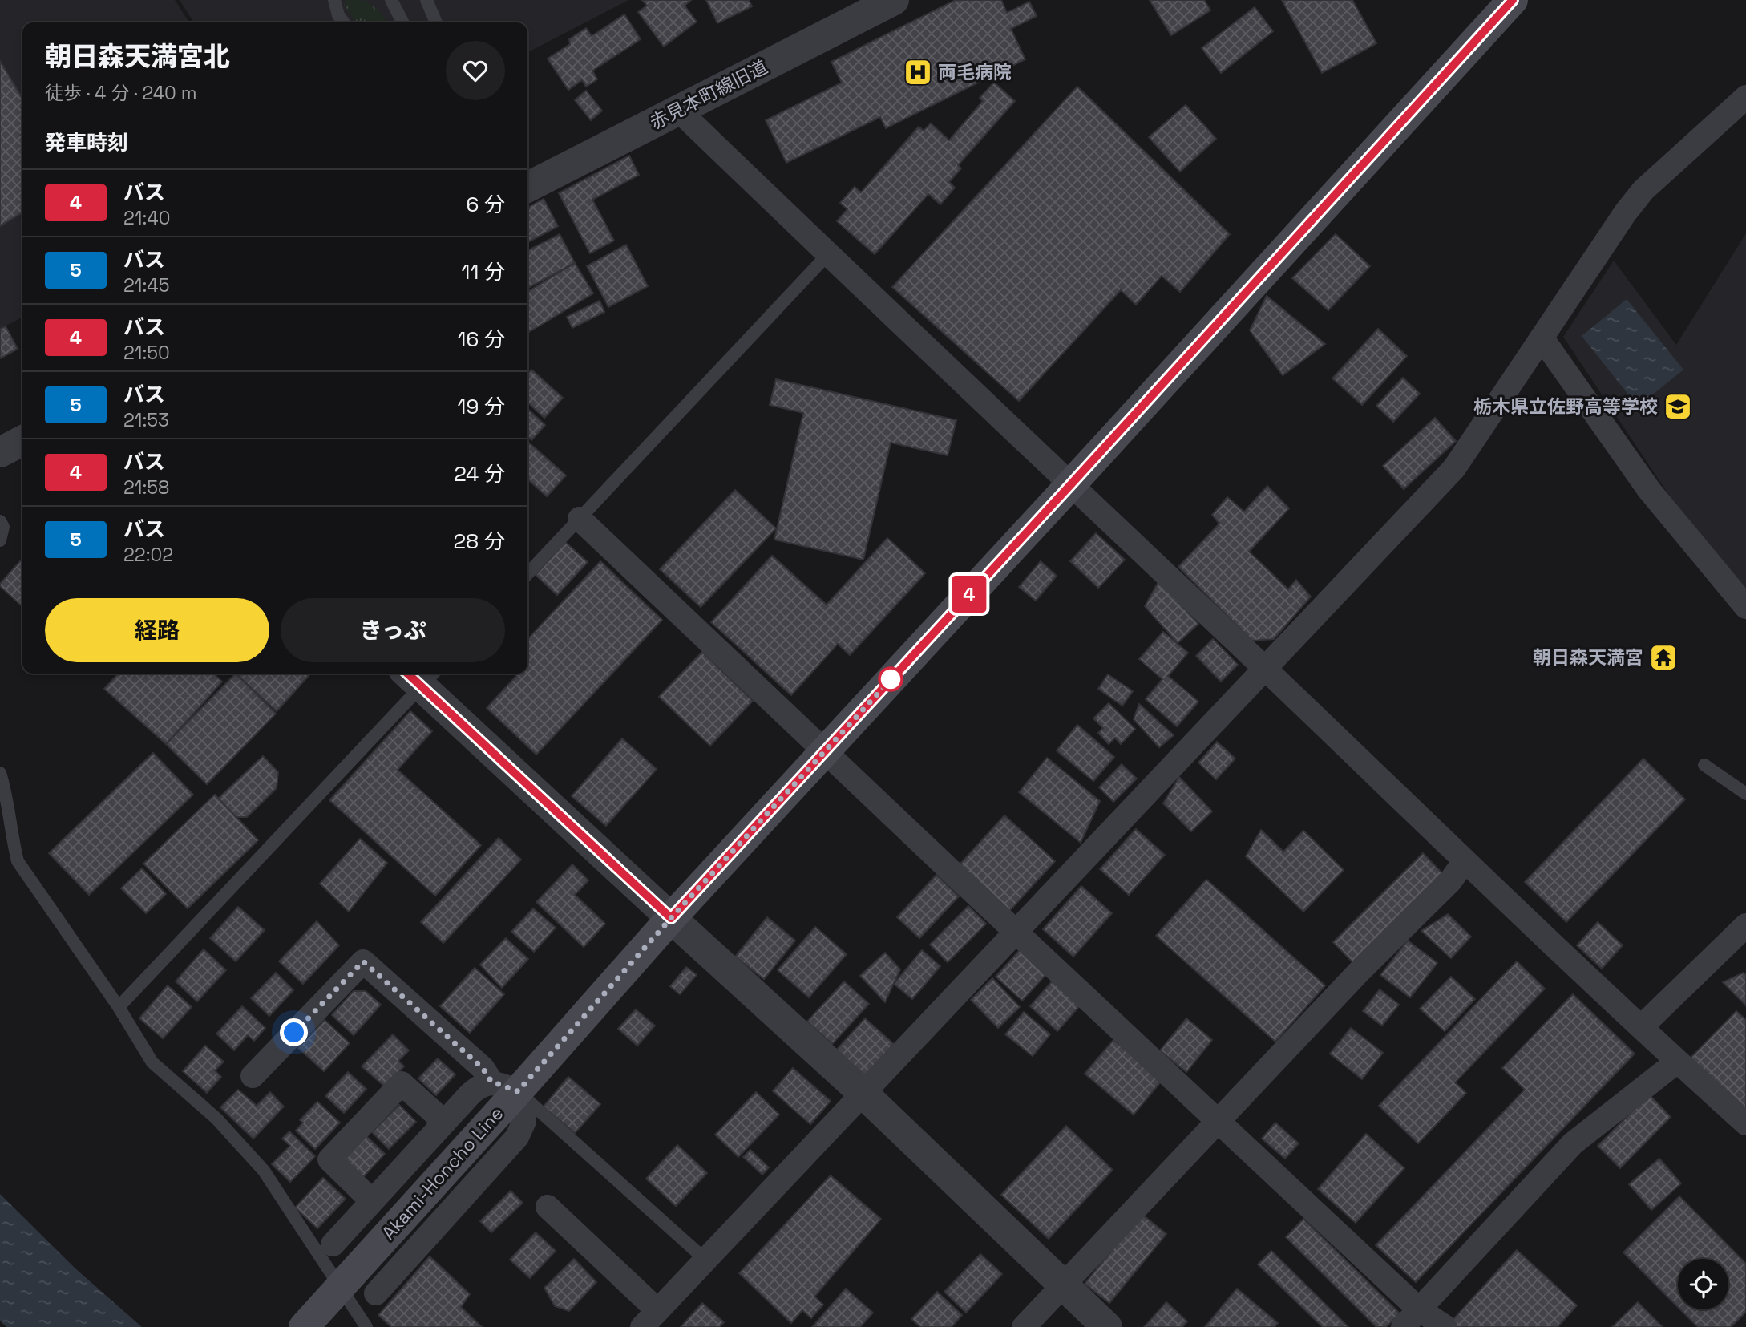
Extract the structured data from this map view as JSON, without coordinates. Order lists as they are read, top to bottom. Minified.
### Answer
{"streets":{"main road":["Akami-Honcho Line"],"street":["赤見本町線旧道"]},"places":{"hospital":["両毛病院"],"school or university":["栃木県立佐野高等学校"],"temple":["朝日森天満宮"]},"lines":["bus line 4"],"page":{"on_map":"4","heading":[["朝日森天満宮北","徒歩 · 4 分 · 240 m"],"発車時刻"],"list":[{"mark":"4","name":"バス","note":"21:40","value":"6 分"},{"mark":"5","name":"バス","note":"21:45","value":"11 分"},{"mark":"4","name":"バス","note":"21:50","value":"16 分"},{"mark":"5","name":"バス","note":"21:53","value":"19 分"},{"mark":"4","name":"バス","note":"21:58","value":"24 分"},{"mark":"5","name":"バス","note":"22:02","value":"28 分"}],"buttons":["経路","きっぷ"]}}
